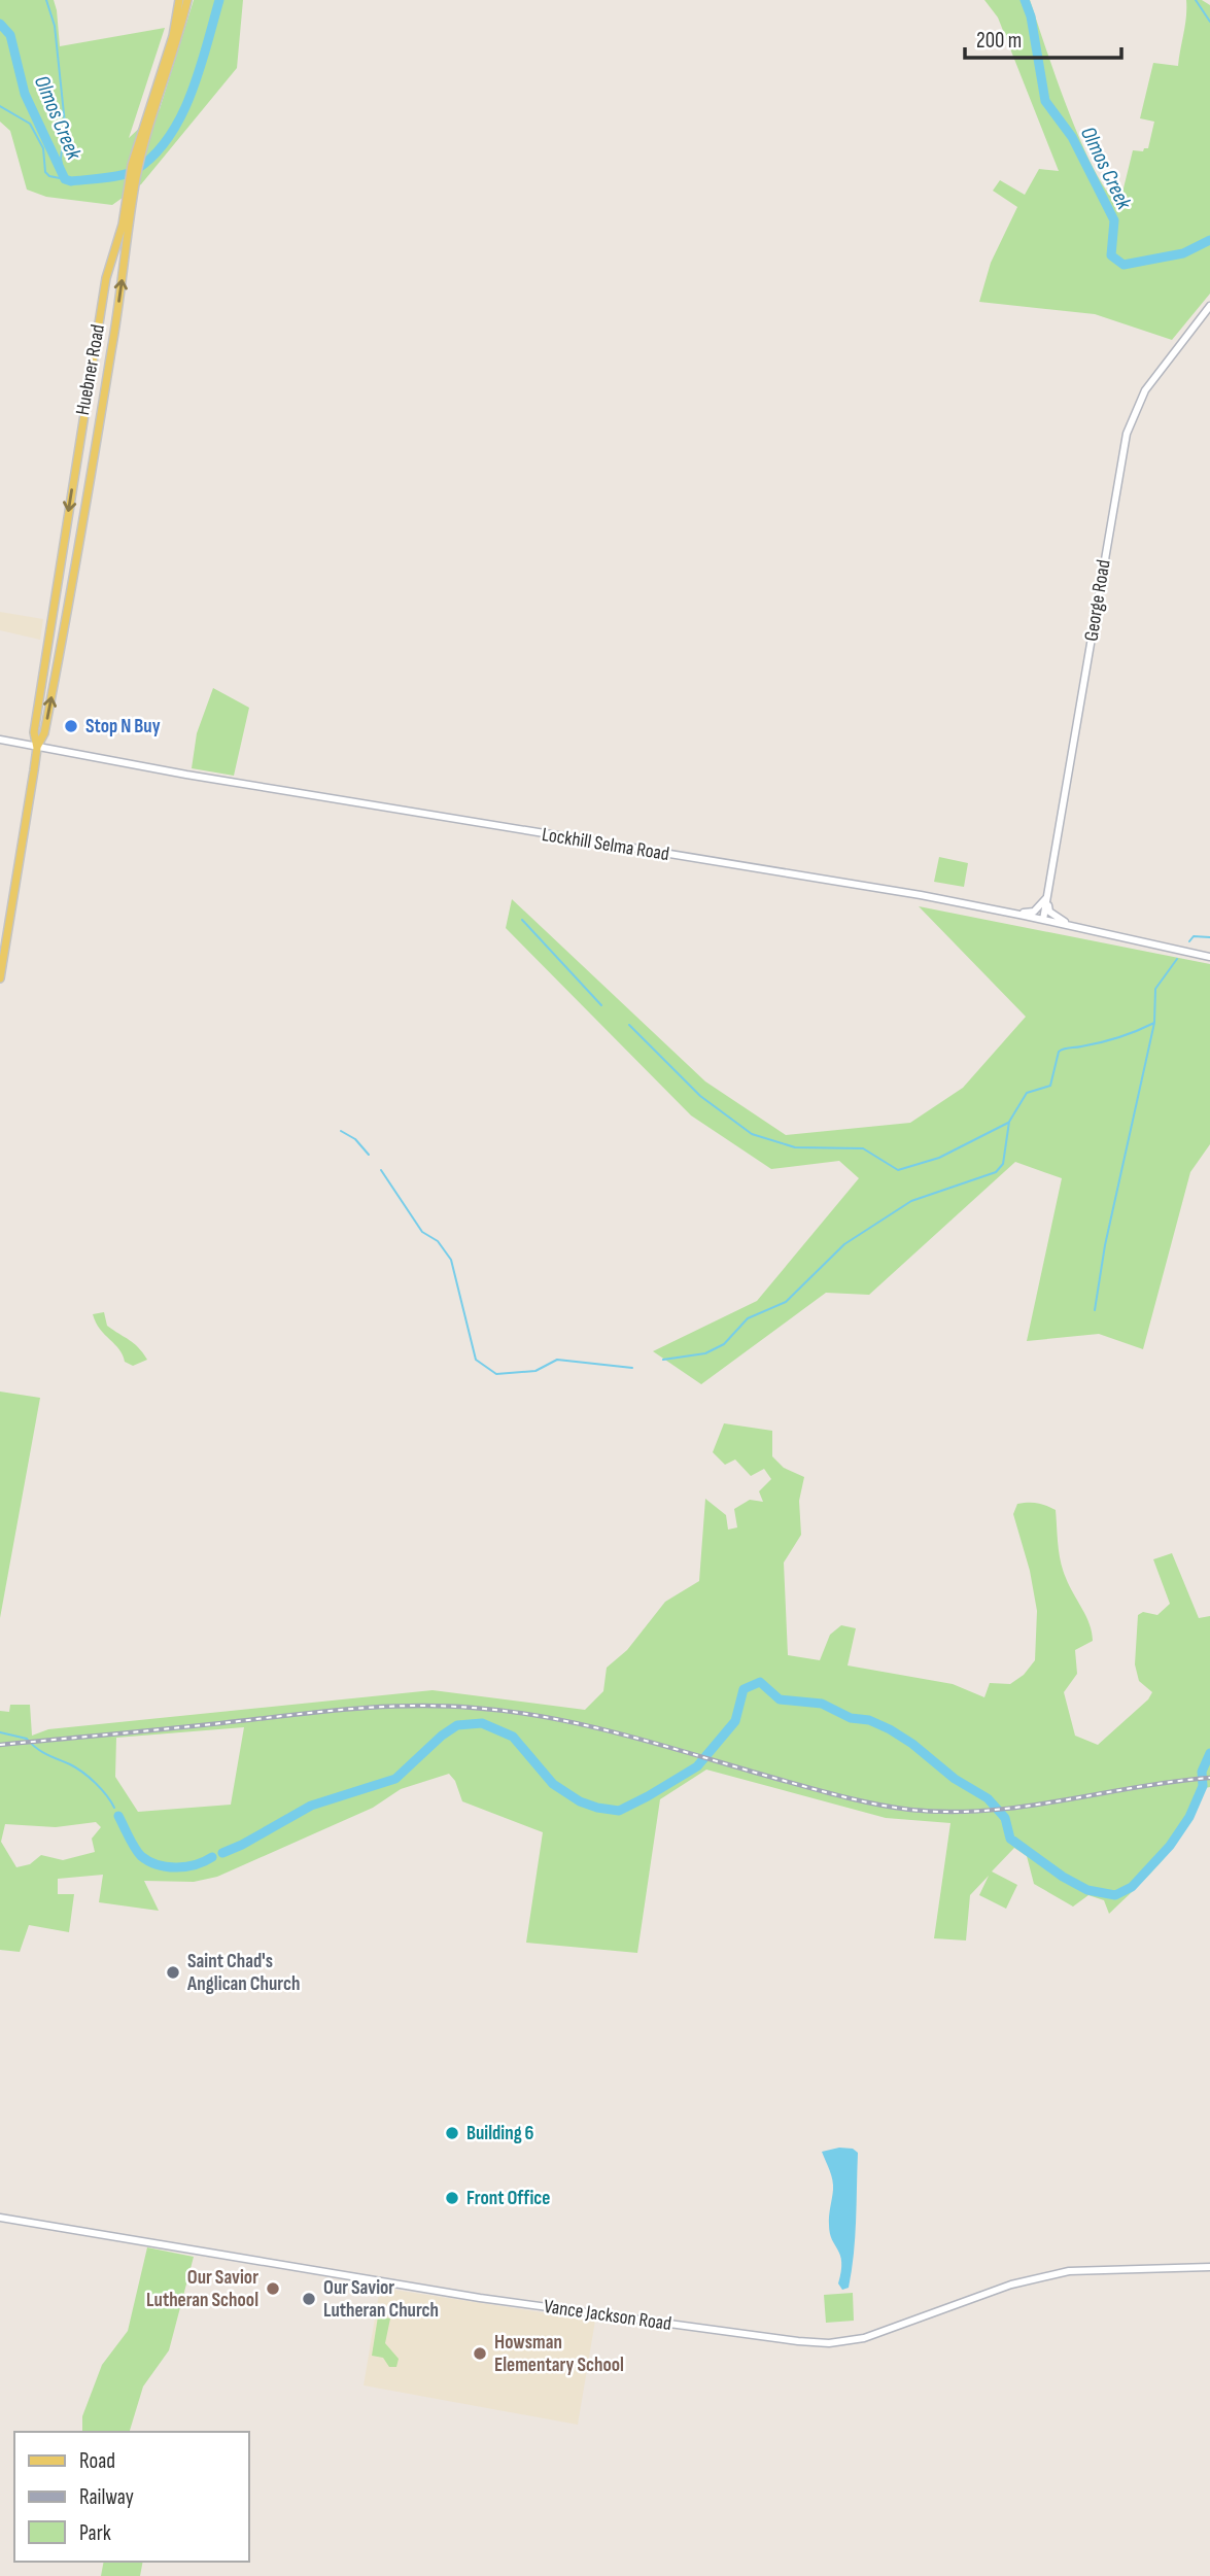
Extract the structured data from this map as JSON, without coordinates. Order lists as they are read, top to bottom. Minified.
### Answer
{"streets":{"main road":["Huebner Road","George Road","Lockhill Selma Road","Vance Jackson Road"]},"crossings":[["Huebner Road","Lockhill Selma Road"],["George Road","Lockhill Selma Road"]],"water":["Olmos Creek"],"places":["Stop N Buy","Saint Chad's Anglican Church","Building 6","Front Office","Our Savior Lutheran School","Our Savior Lutheran Church","Howsman Elementary School"],"legend":["Road","Railway","Park"],"scale_bar":"200 m"}
